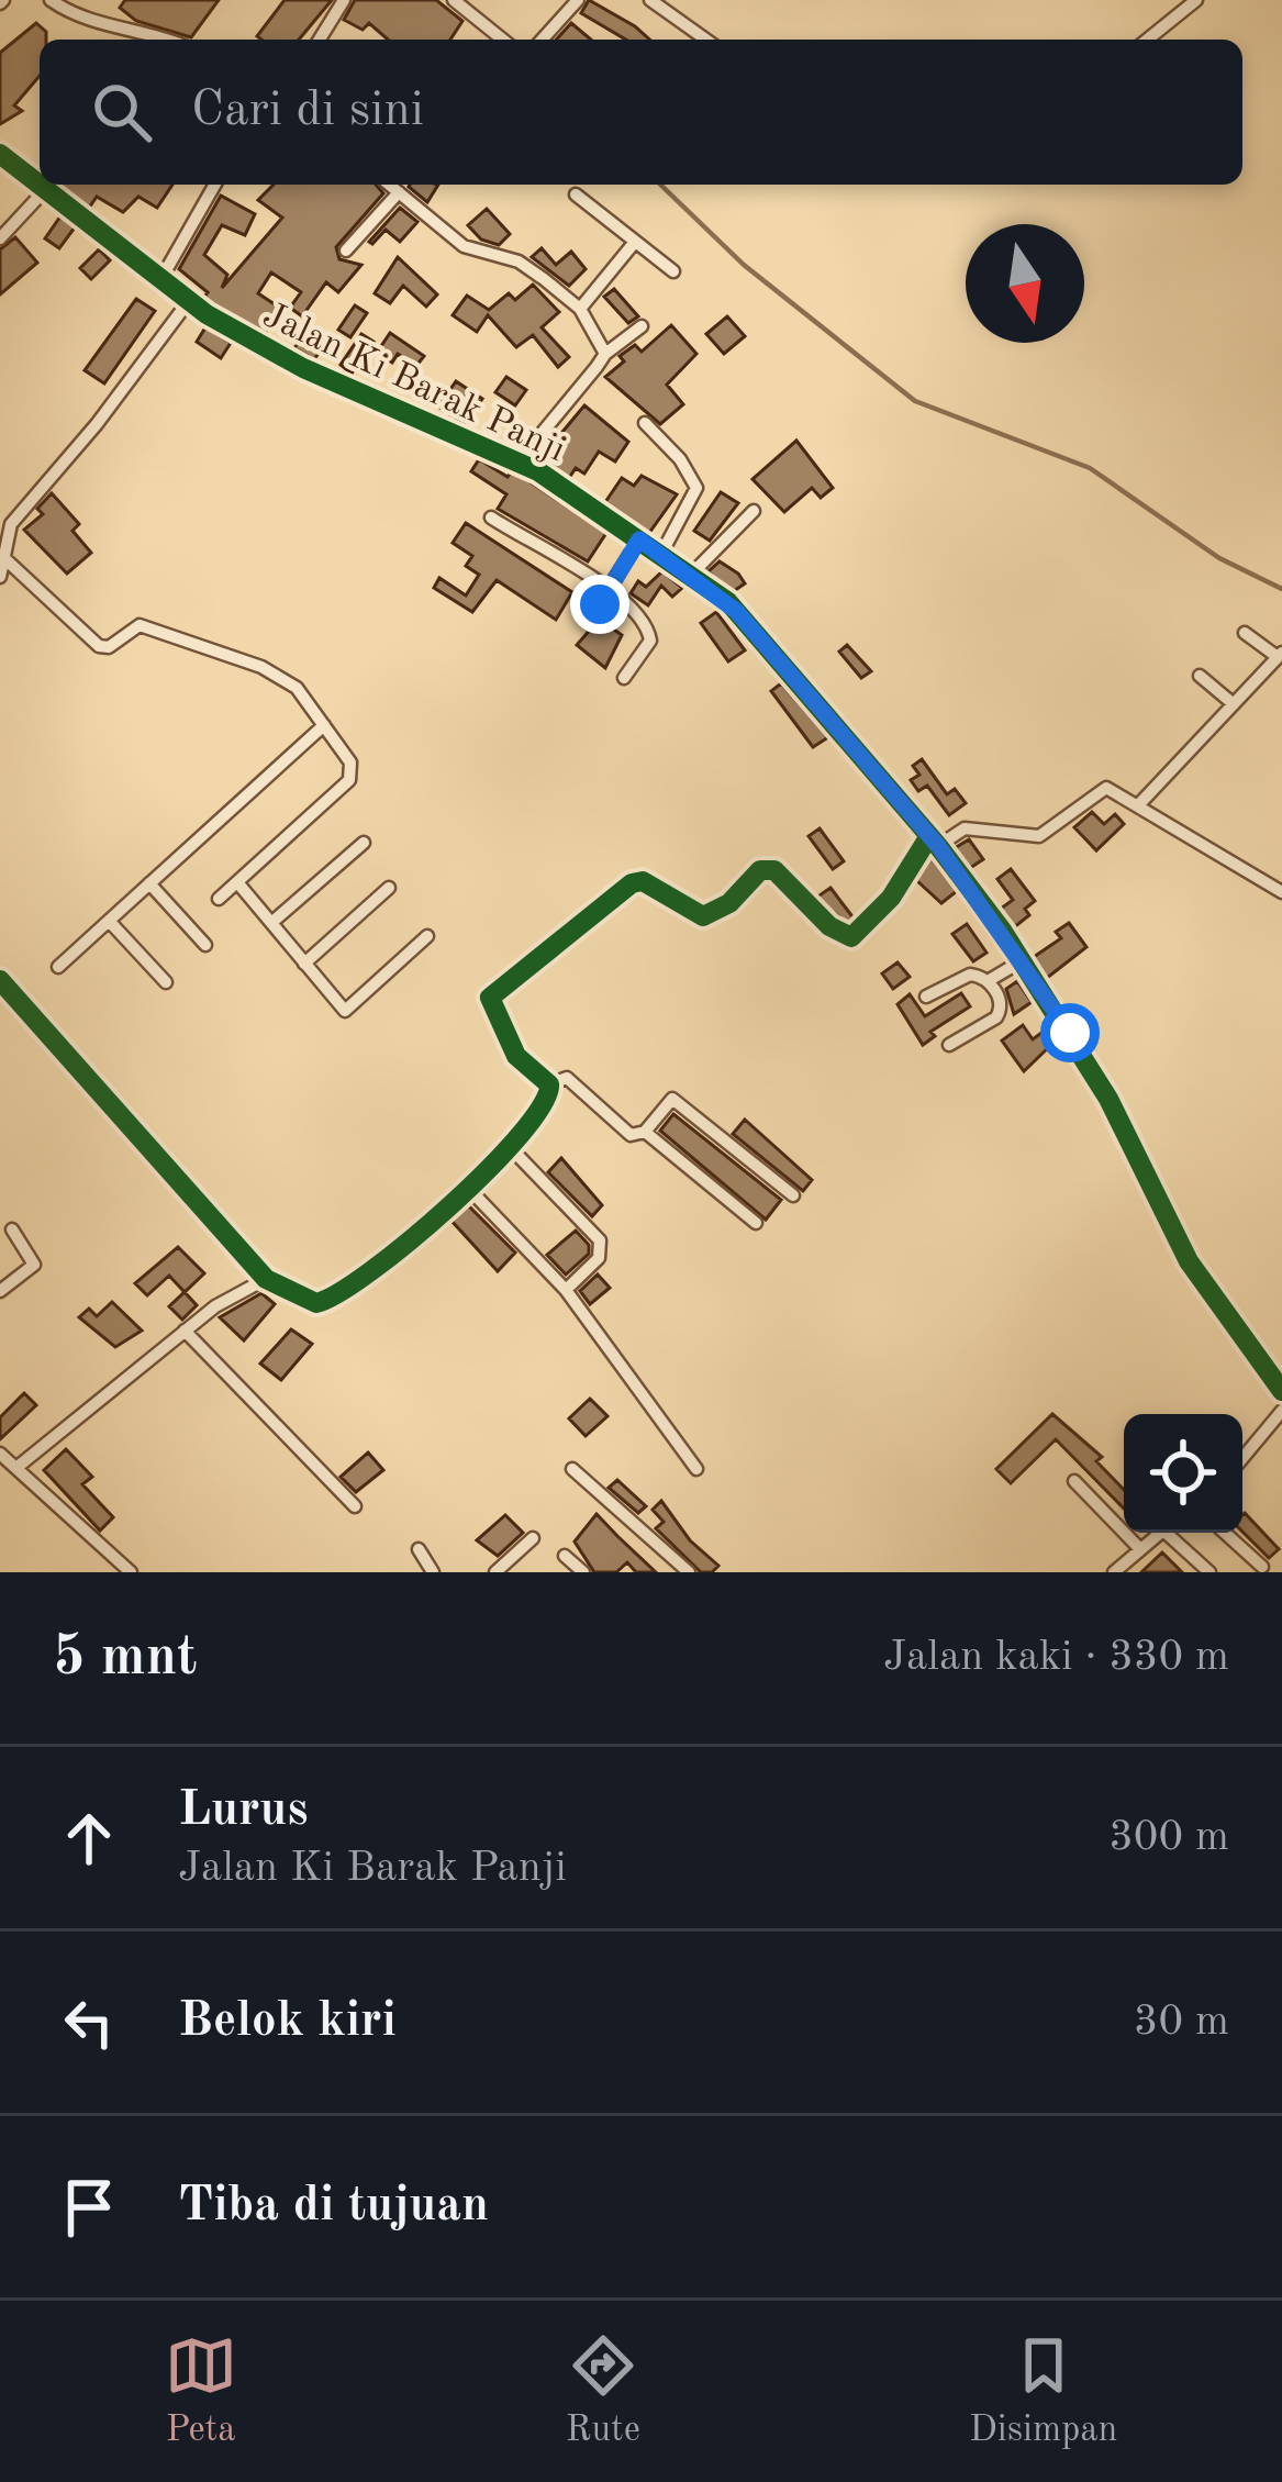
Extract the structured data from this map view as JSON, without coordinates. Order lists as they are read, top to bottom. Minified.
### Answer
{"streets":{"street":["Jalan Ki Barak Panji"]},"north":"bottom","page":{"search":"Cari di sini","heading":["5 mnt","Jalan kaki · 330 m"],"list":[["Lurus","Jalan Ki Barak Panji","300 m"],["Belok kiri","30 m"],"Tiba di tujuan"],"nav":["Peta","Rute","Disimpan"]}}
